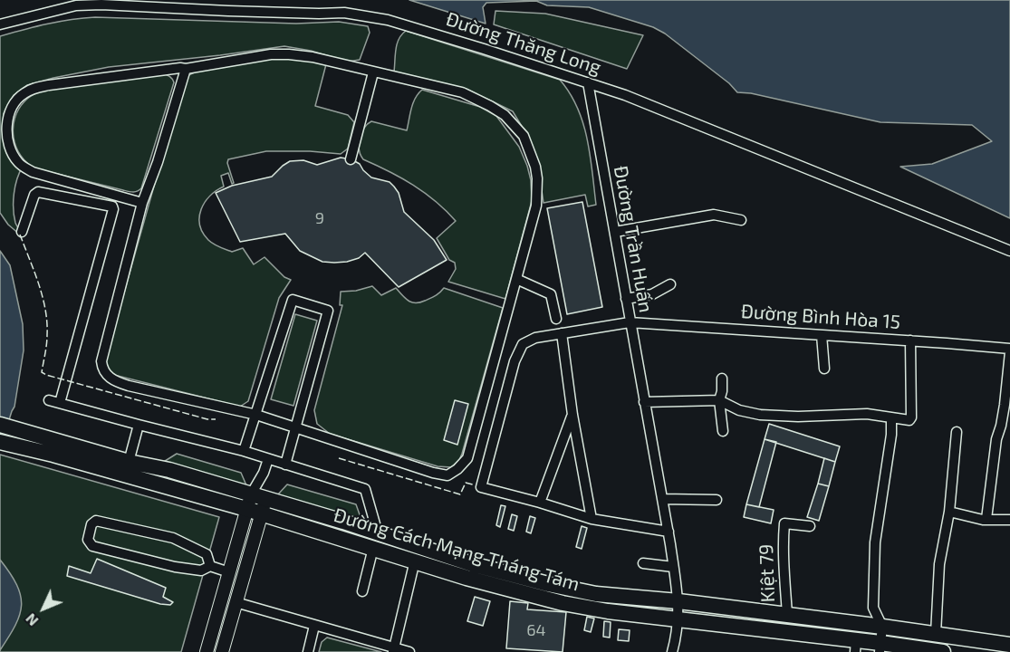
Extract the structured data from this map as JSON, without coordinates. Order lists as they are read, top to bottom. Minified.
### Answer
{"streets":{"highway":["Đường Cách Mạng Tháng Tám"],"street":["Đường Thăng Long","Đường Trần Huấn","Đường Bình Hòa 15","Kiệt 79"]},"crossings":[["Đường Thăng Long","Đường Trần Huấn"],["Đường Trần Huấn","Đường Bình Hòa 15"],["Đường Trần Huấn","Đường Cách Mạng Tháng Tám"],["Đường Cách Mạng Tháng Tám","Kiệt 79"]],"house_numbers":["9","64"],"north":"bottom left"}
